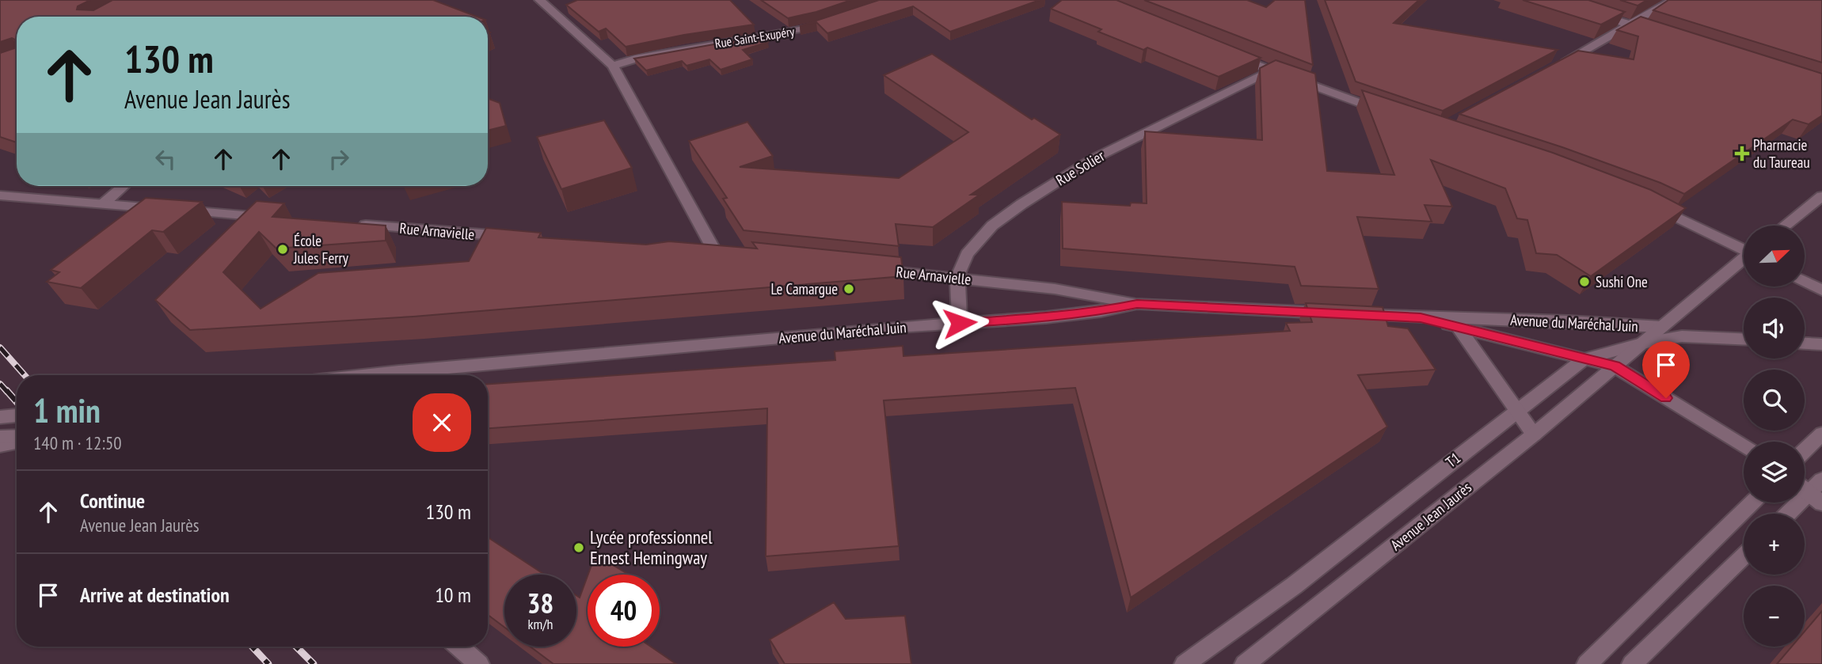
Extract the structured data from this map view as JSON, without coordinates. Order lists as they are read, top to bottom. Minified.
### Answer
{"streets":{"street":["Rue Saint-Exupéry","Rue Solier","Rue Arnavielle","Avenue du Maréchal Juin","T1","Avenue Jean Jaurès"]},"crossings":[["Rue Solier","Rue Arnavielle"],["Rue Solier","Avenue du Maréchal Juin"],["Rue Arnavielle","Avenue du Maréchal Juin"],["Avenue du Maréchal Juin","T1"],["Avenue du Maréchal Juin","Avenue Jean Jaurès"],["T1","Avenue Jean Jaurès"]],"places":{"health":["Pharmacie du Taureau"],"other":["École Jules Ferry","Sushi One","Le Camargue","Lycée professionnel Ernest Hemingway"]},"north":"top right","page":{"turn":["130 m","Avenue Jean Jaurès"],"map_buttons":["+","−"],"heading":["1 min","140 m · 12:50"],"list":[{"name":"Continue","note":"Avenue Jean Jaurès","value":"130 m"},{"name":"Arrive at destination","value":"10 m"}],"speed":"38 km/h","limit":"40"}}
